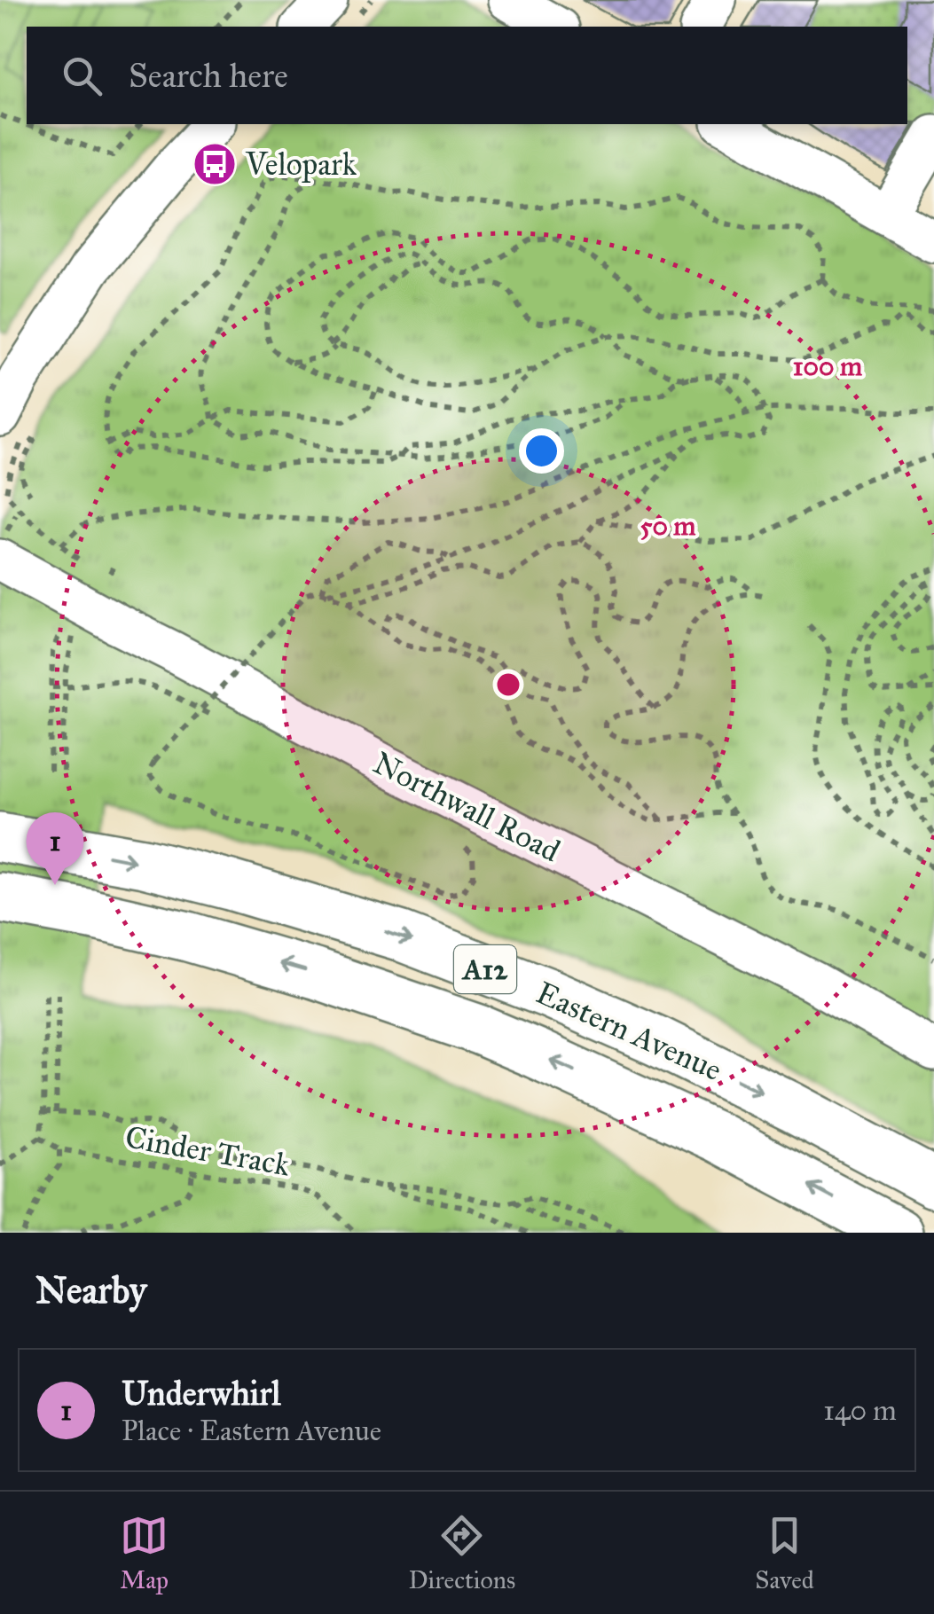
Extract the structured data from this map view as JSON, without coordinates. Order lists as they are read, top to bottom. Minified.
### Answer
{"streets":{"highway":["A12","Eastern Avenue"],"street":["Northwall Road"],"path":["Cinder Track"]},"places":{"bus stop":["Velopark"]},"page":{"search":"Search here","pins":"1","heading":"Nearby","list":[{"mark":"1","name":"Underwhirl","note":"Place · Eastern Avenue","value":"140 m"}],"nav":["Map","Directions","Saved"]},"rings":["100 m","50 m"]}
